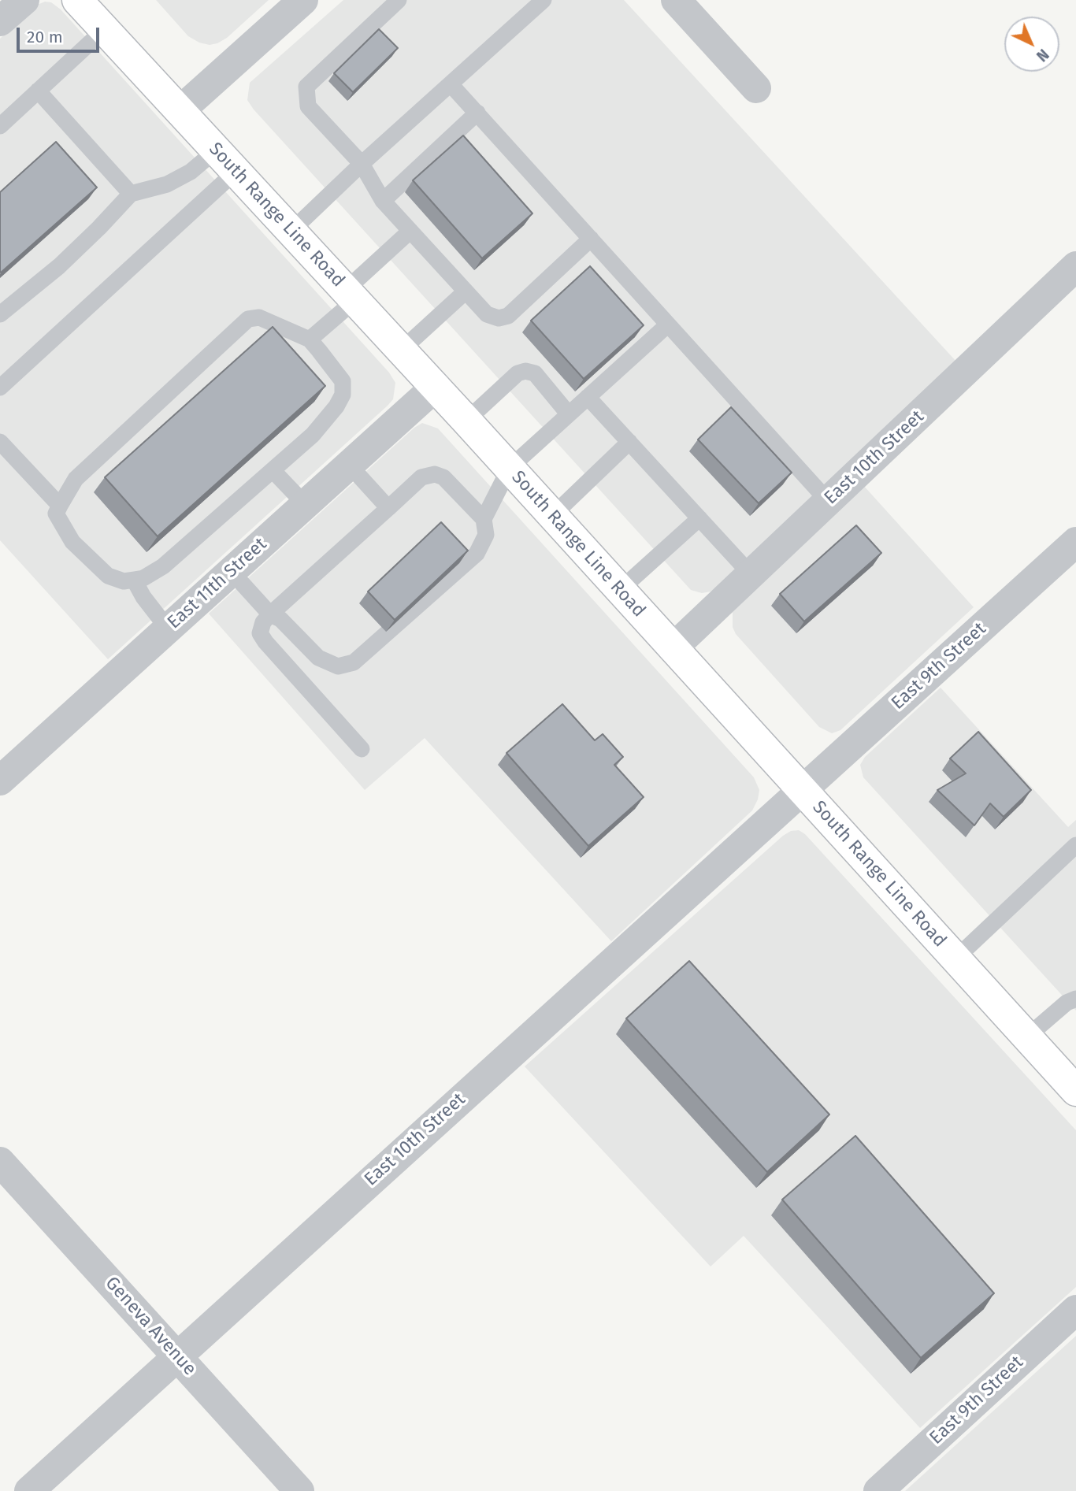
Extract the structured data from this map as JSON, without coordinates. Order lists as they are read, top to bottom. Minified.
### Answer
{"streets":{"main road":["South Range Line Road"],"street":["East 10th Street","East 11th Street","East 9th Street","Geneva Avenue"]},"crossings":[["South Range Line Road","East 10th Street"],["South Range Line Road","East 11th Street"],["South Range Line Road","East 9th Street"],["East 10th Street","East 9th Street"],["East 10th Street","Geneva Avenue"]],"scale_bar":"20 m","north":"bottom right"}
